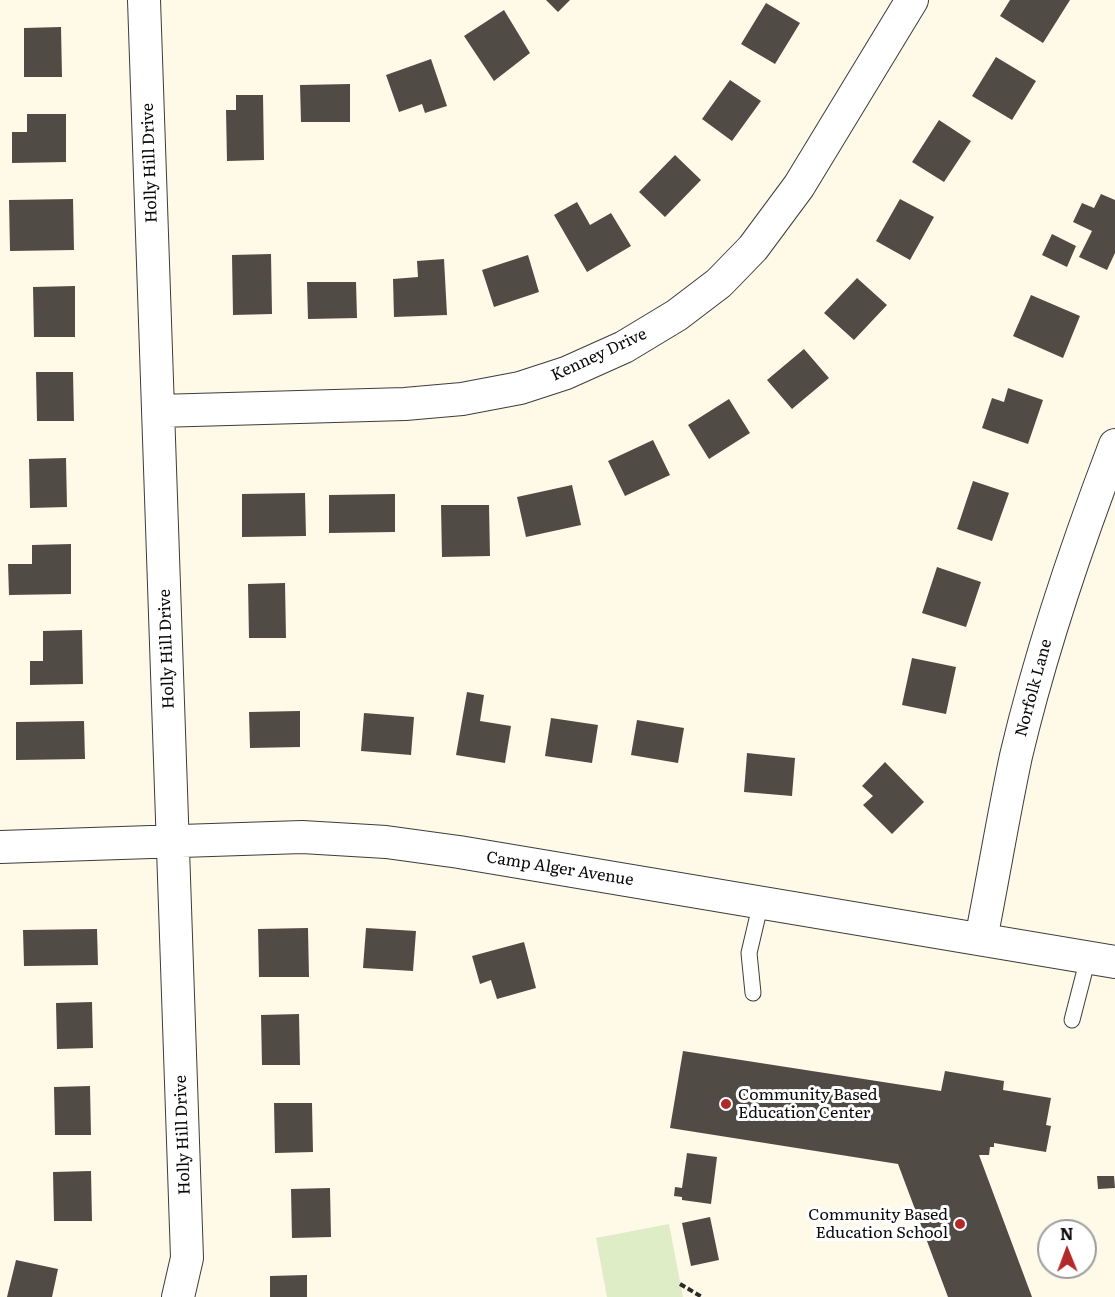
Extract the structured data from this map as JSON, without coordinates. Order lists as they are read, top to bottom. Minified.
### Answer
{"streets":{"street":["Holly Hill Drive","Kenney Drive","Norfolk Lane","Camp Alger Avenue"]},"crossings":[["Holly Hill Drive","Kenney Drive"],["Holly Hill Drive","Camp Alger Avenue"],["Norfolk Lane","Camp Alger Avenue"]],"places":["Community Based Education Center","Community Based Education School"],"north":"top"}
